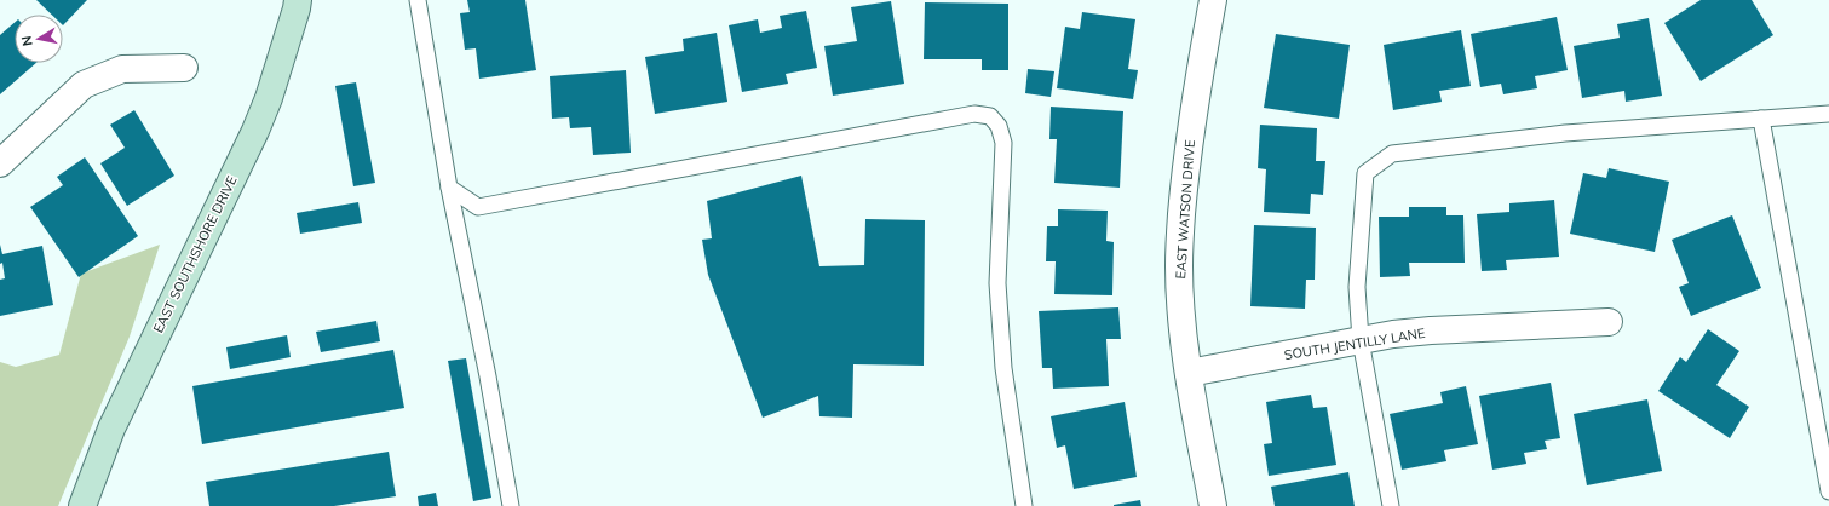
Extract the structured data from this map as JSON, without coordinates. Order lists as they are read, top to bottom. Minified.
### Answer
{"streets":{"street":["EAST WATSON DRIVE","EAST SOUTHSHORE DRIVE","SOUTH JENTILLY LANE"]},"crossings":[["EAST WATSON DRIVE","SOUTH JENTILLY LANE"]],"north":"left"}
